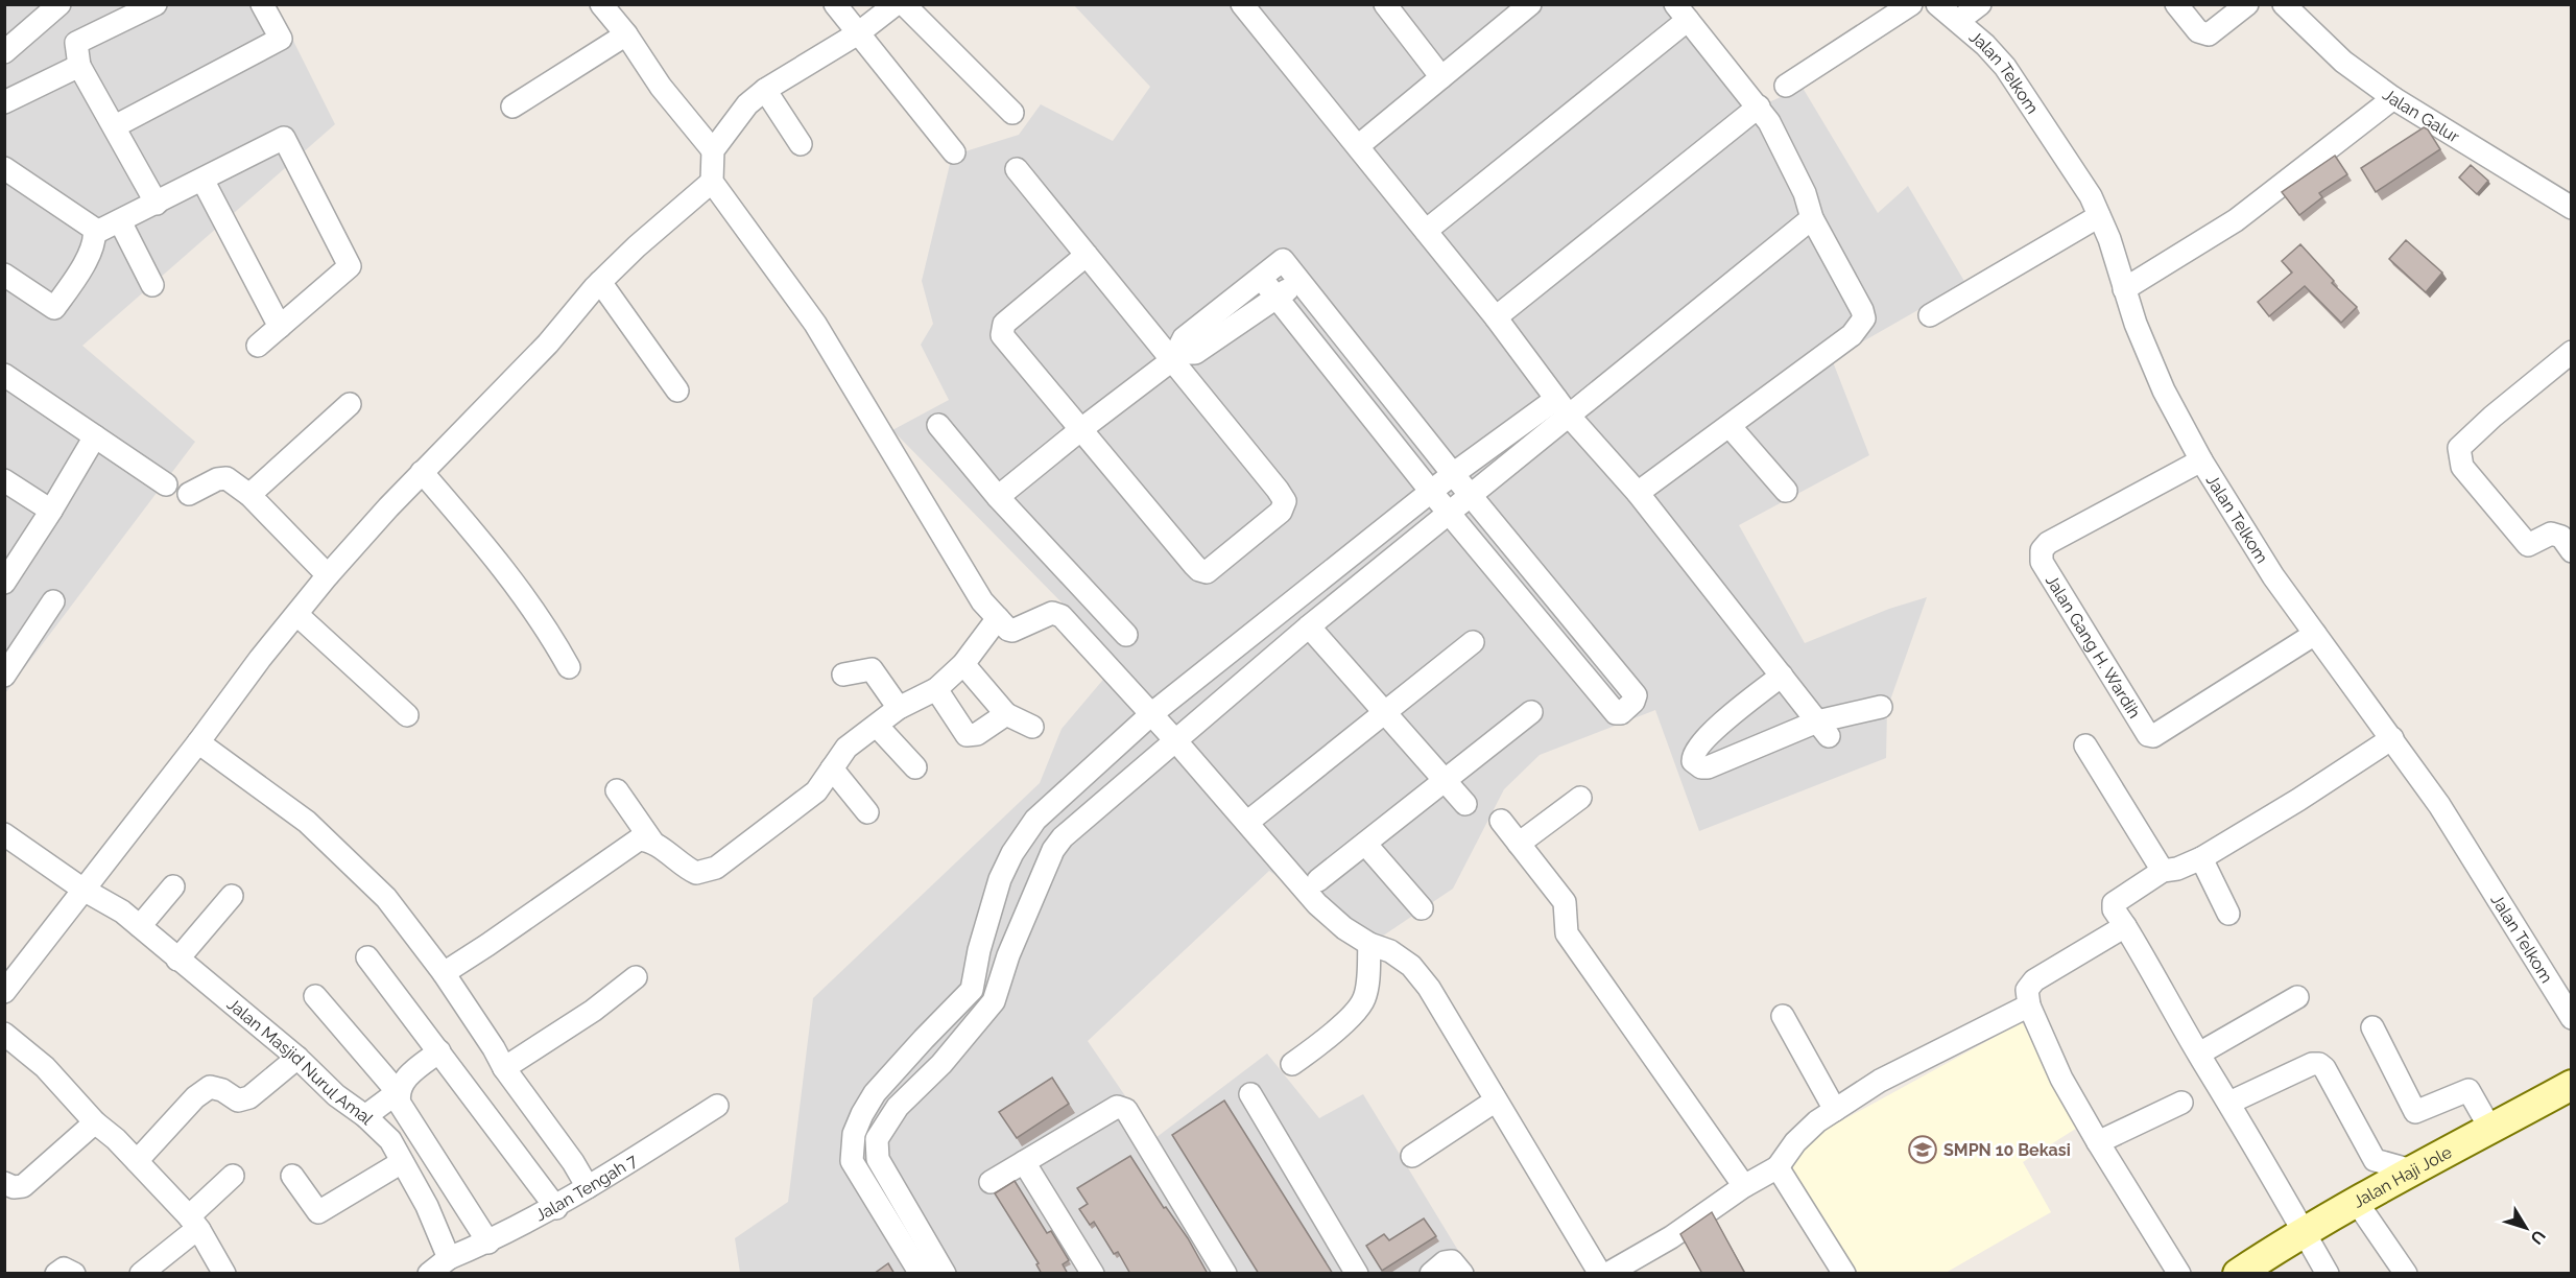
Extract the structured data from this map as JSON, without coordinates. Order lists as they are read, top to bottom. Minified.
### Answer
{"streets":{"main road":["Jalan Haji Jole"],"street":["Jalan Telkom","Jalan Galur","Jalan Gang H. Wardih","Jalan Masjid Nurul Amal","Jalan Tengah 7"]},"crossings":[["Jalan Telkom","Jalan Gang H. Wardih"],["Jalan Masjid Nurul Amal","Jalan Tengah 7"]],"places":{"school or university":["SMPN 10 Bekasi"]},"north":"bottom right"}
